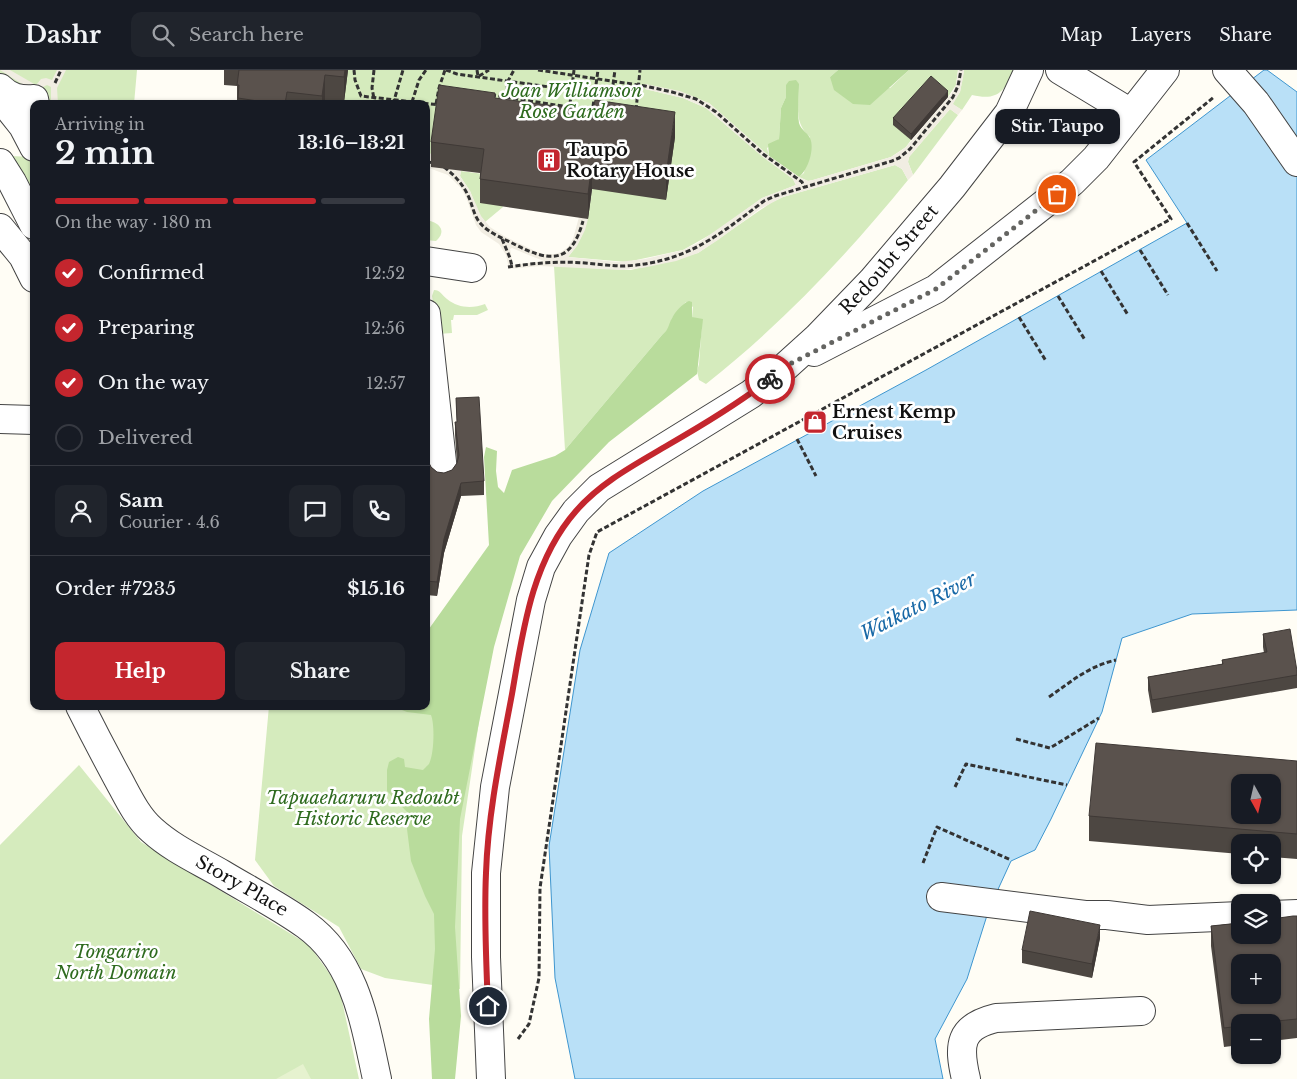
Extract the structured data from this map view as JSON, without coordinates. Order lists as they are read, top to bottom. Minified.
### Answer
{"streets":{"street":["Redoubt Street","Story Place"]},"water":["Waikato River"],"parks":["Joan Williamson Rose Garden","Tapuaeharuru Redoubt Historic Reserve","Tongariro North Domain"],"places":{"building":["Taupō Rotary House"],"other":["Stir. Taupo"],"shop":["Ernest Kemp Cruises"]},"north":"bottom","page":{"header":"Dashr","search":"Search here","nav":["Map","Layers","Share"],"heading":["2 min","Arriving in","13:16–13:21"],"panel":["Sam","Courier · 4.6","Order #7235","$15.16"],"bubble":"Stir. Taupo","bar":"On the way · 180 m","list":[["Confirmed","12:52"],["Preparing","12:56"],["On the way","12:57"],"Delivered"],"buttons":["Help","Share"],"map_buttons":["+","−"]}}
